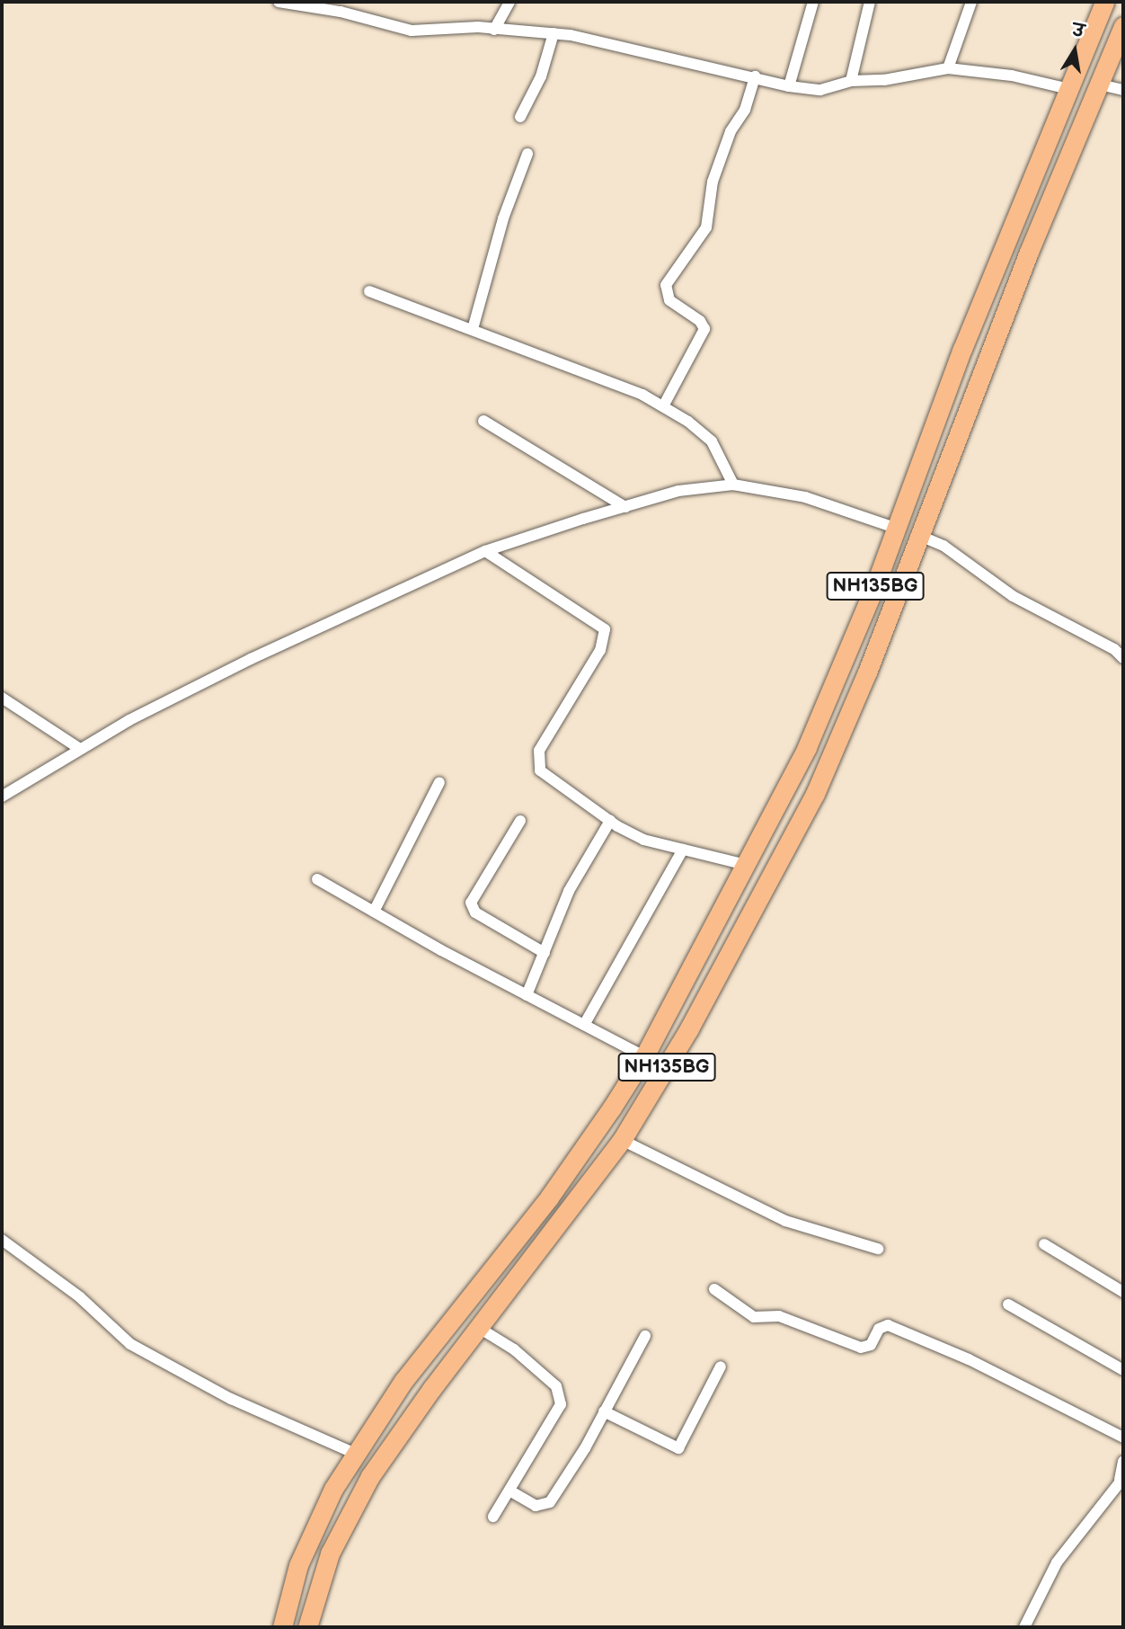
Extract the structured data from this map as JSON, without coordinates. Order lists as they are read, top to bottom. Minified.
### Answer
{"streets":{"highway":["NH135BG"]},"north":"top"}
